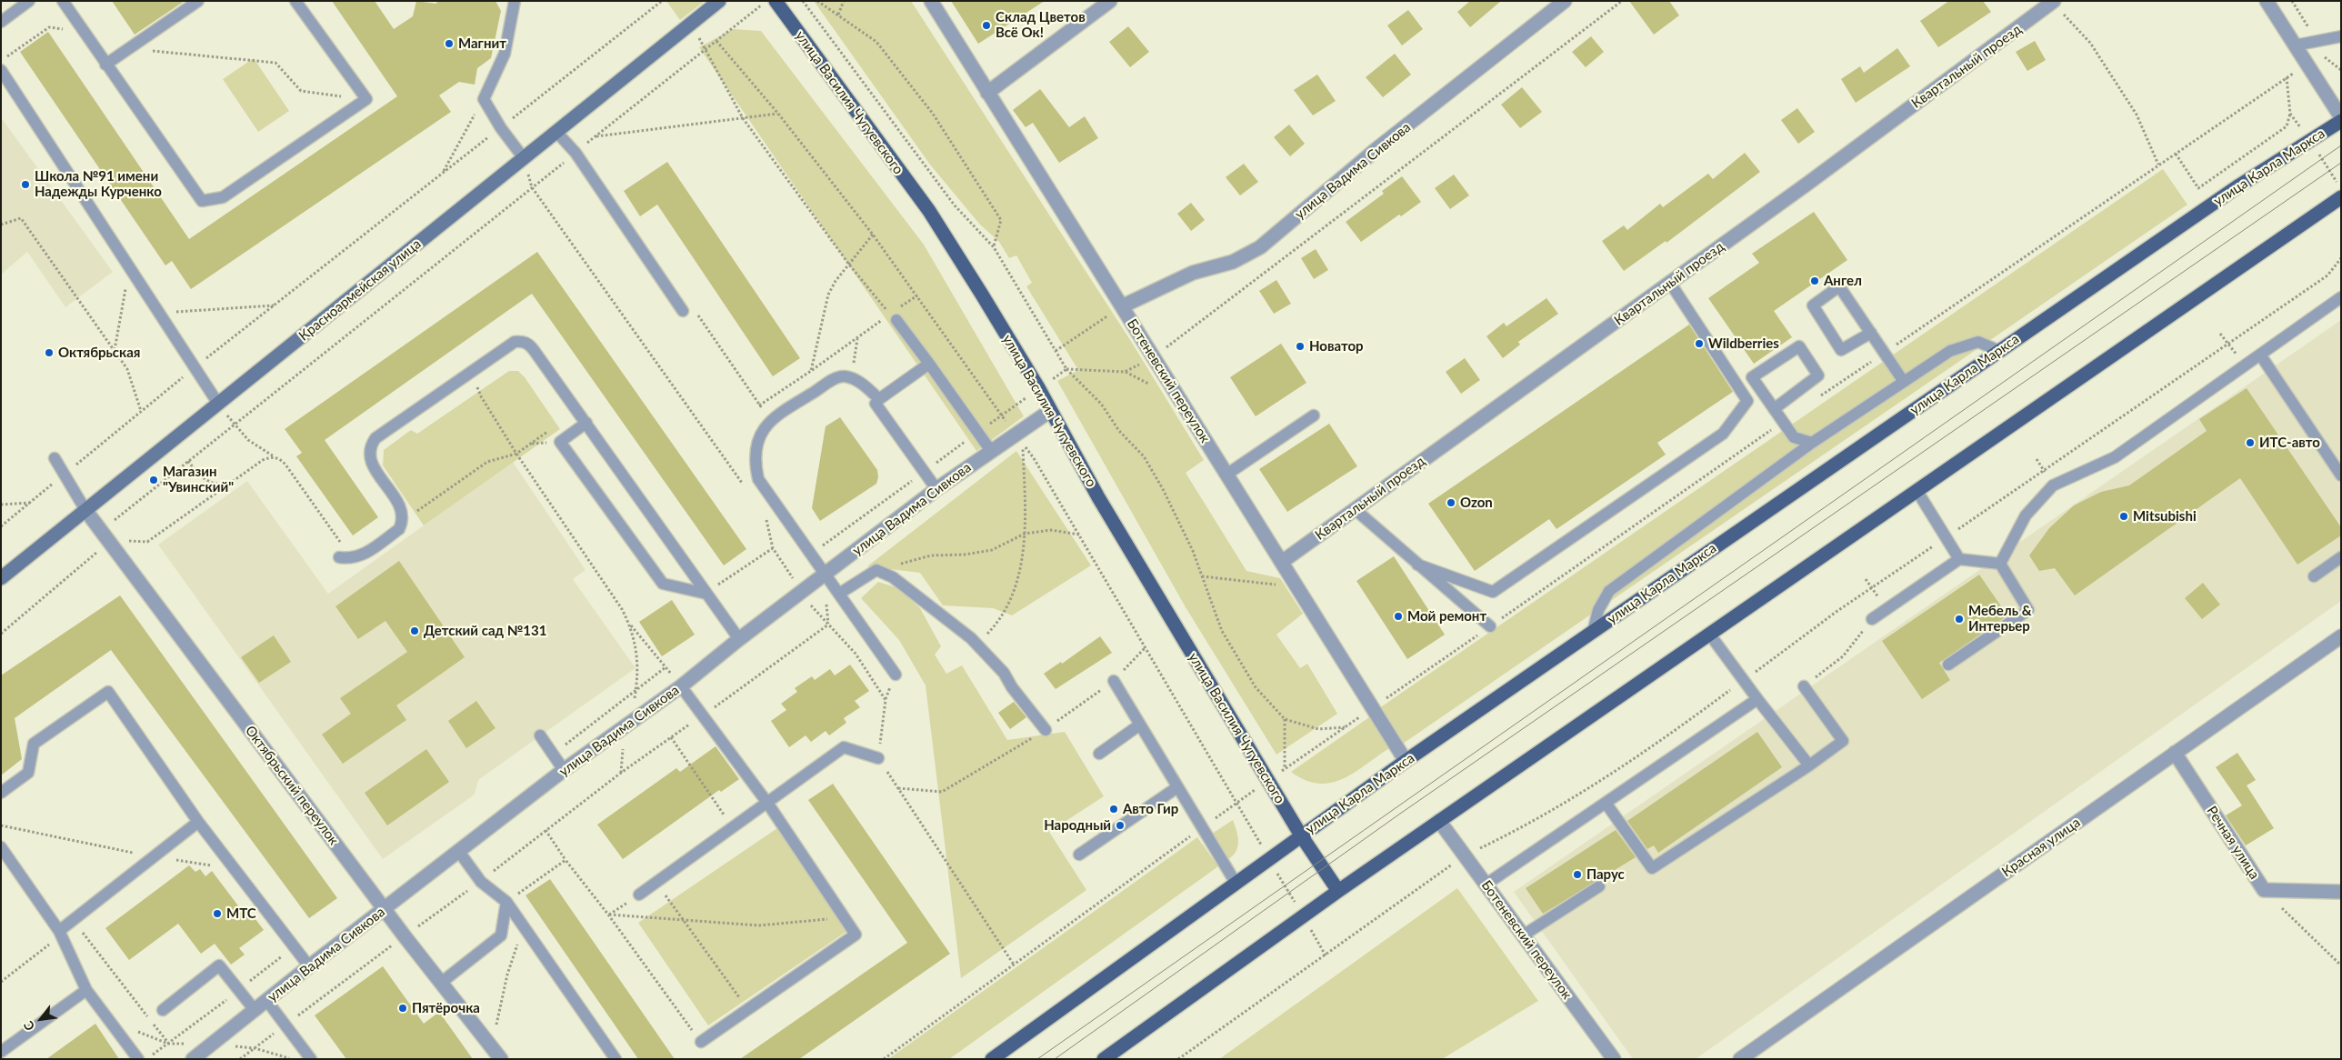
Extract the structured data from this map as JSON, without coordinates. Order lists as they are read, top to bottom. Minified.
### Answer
{"streets":{"main road":["улица Василия Чугуевского","улица Карла Маркса"],"street":["Квартальный проезд","улица Вадима Сивкова","Красноармейская улица","Ботеневский переулок","Октябрьский переулок","Речная улица","Красная улица"]},"crossings":[["Квартальный проезд","Ботеневский переулок"],["улица Василия Чугуевского","улица Карла Маркса"],["улица Василия Чугуевского","улица Вадима Сивкова"],["улица Карла Маркса","Ботеневский переулок"],["улица Вадима Сивкова","Ботеневский переулок"],["улица Вадима Сивкова","Октябрьский переулок"],["Красноармейская улица","Октябрьский переулок"],["Речная улица","Красная улица"]],"places":["Склад Цветов Всё Ок!","Магнит","Школа №91 имени Надежды Курченко","Ангел","Wildberries","Новатор","Октябрьская","ИТС-авто","Магазин \"Увинский\"","Ozon","Mitsubishi","Мой ремонт","Мебель & Интерьер","Детский сад №131","Авто Гир","Народный","Парус","МТС","Пятёрочка"],"north":"bottom left"}
